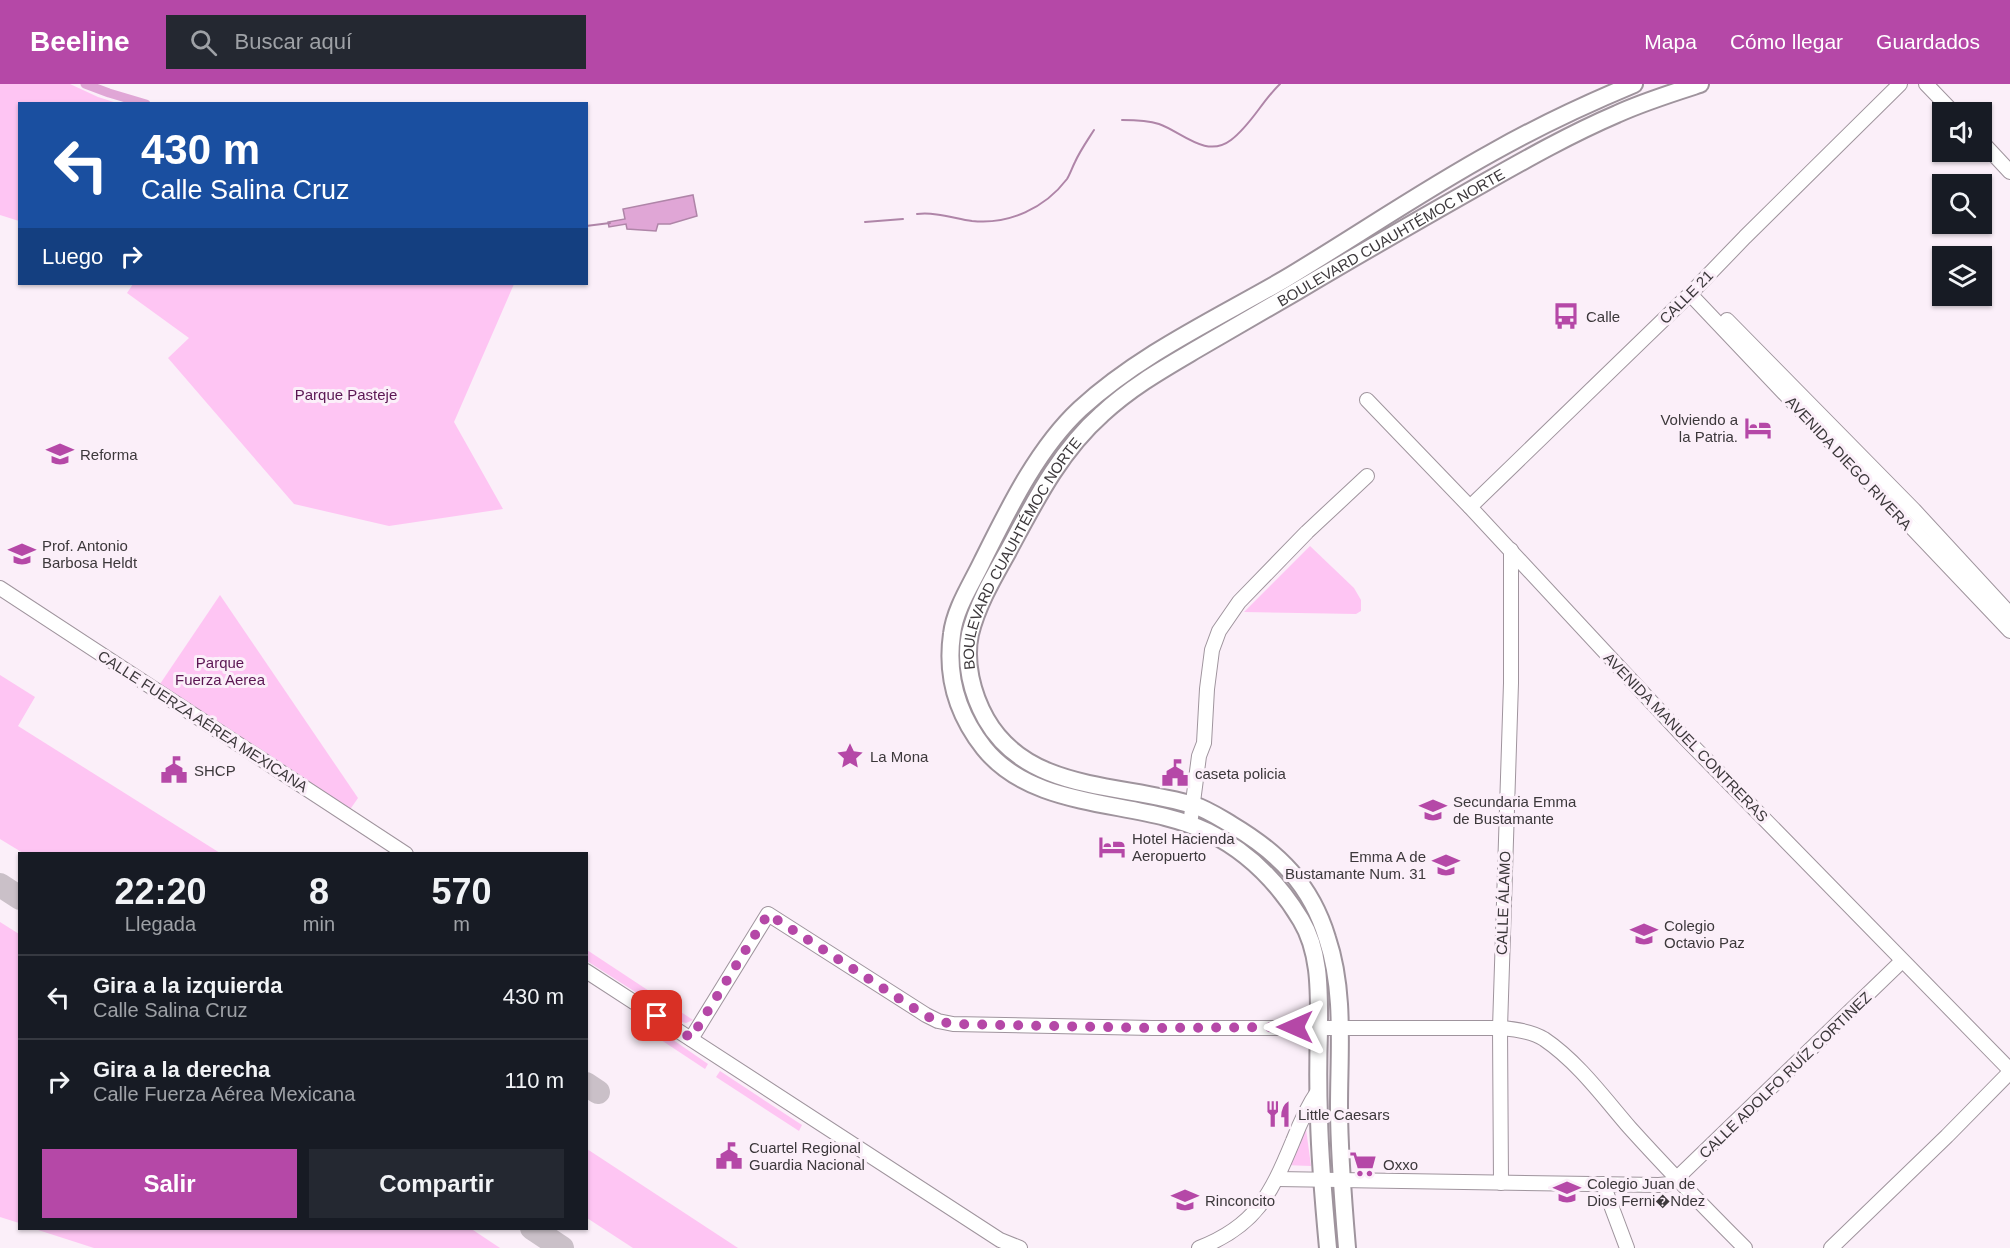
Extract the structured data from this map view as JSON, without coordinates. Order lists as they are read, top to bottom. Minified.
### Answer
{"streets":{"main road":["BOULEVARD CUAUHTÉMOC NORTE"],"street":["CALLE 21","AVENIDA DIEGO RIVERA","CALLE FUERZA AÉREA MEXICANA","AVENIDA MANUEL CONTRERAS","CALLE ÁLAMO","CALLE ADOLFO RUÍZ CORTINEZ"]},"crossings":[["CALLE 21","AVENIDA DIEGO RIVERA"],["CALLE 21","AVENIDA MANUEL CONTRERAS"],["AVENIDA MANUEL CONTRERAS","CALLE ÁLAMO"],["AVENIDA MANUEL CONTRERAS","CALLE ADOLFO RUÍZ CORTINEZ"]],"parks":["Parque Pasteje","Parque Fuerza Aerea"],"places":{"bus stop":["Calle"],"hotel":["Volviendo a la Patria.","Hotel Hacienda Aeropuerto"],"school or university":["Reforma","Prof. Antonio Barbosa Heldt","Secundaria Emma de Bustamante","Emma A de Bustamante Num. 31","Colegio Octavio Paz","Colegio Juan de Dios Ferni�Ndez","Rinconcito"],"place":["La Mona"],"public building":["SHCP","caseta policia","Cuartel Regional Guardia Nacional"],"restaurant":["Little Caesars"],"supermarket":["Oxxo"]},"page":{"header":"Beeline","search":"Buscar aquí","nav":["Mapa","Cómo llegar","Guardados"],"turn":["430 m","Calle Salina Cruz"],"then":"Luego","eta":["22:20","Llegada","8","min","570","m"],"list":[{"name":"Gira a la izquierda","note":"Calle Salina Cruz","value":"430 m"},{"name":"Gira a la derecha","note":"Calle Fuerza Aérea Mexicana","value":"110 m"}],"buttons":["Salir","Compartir"]}}
